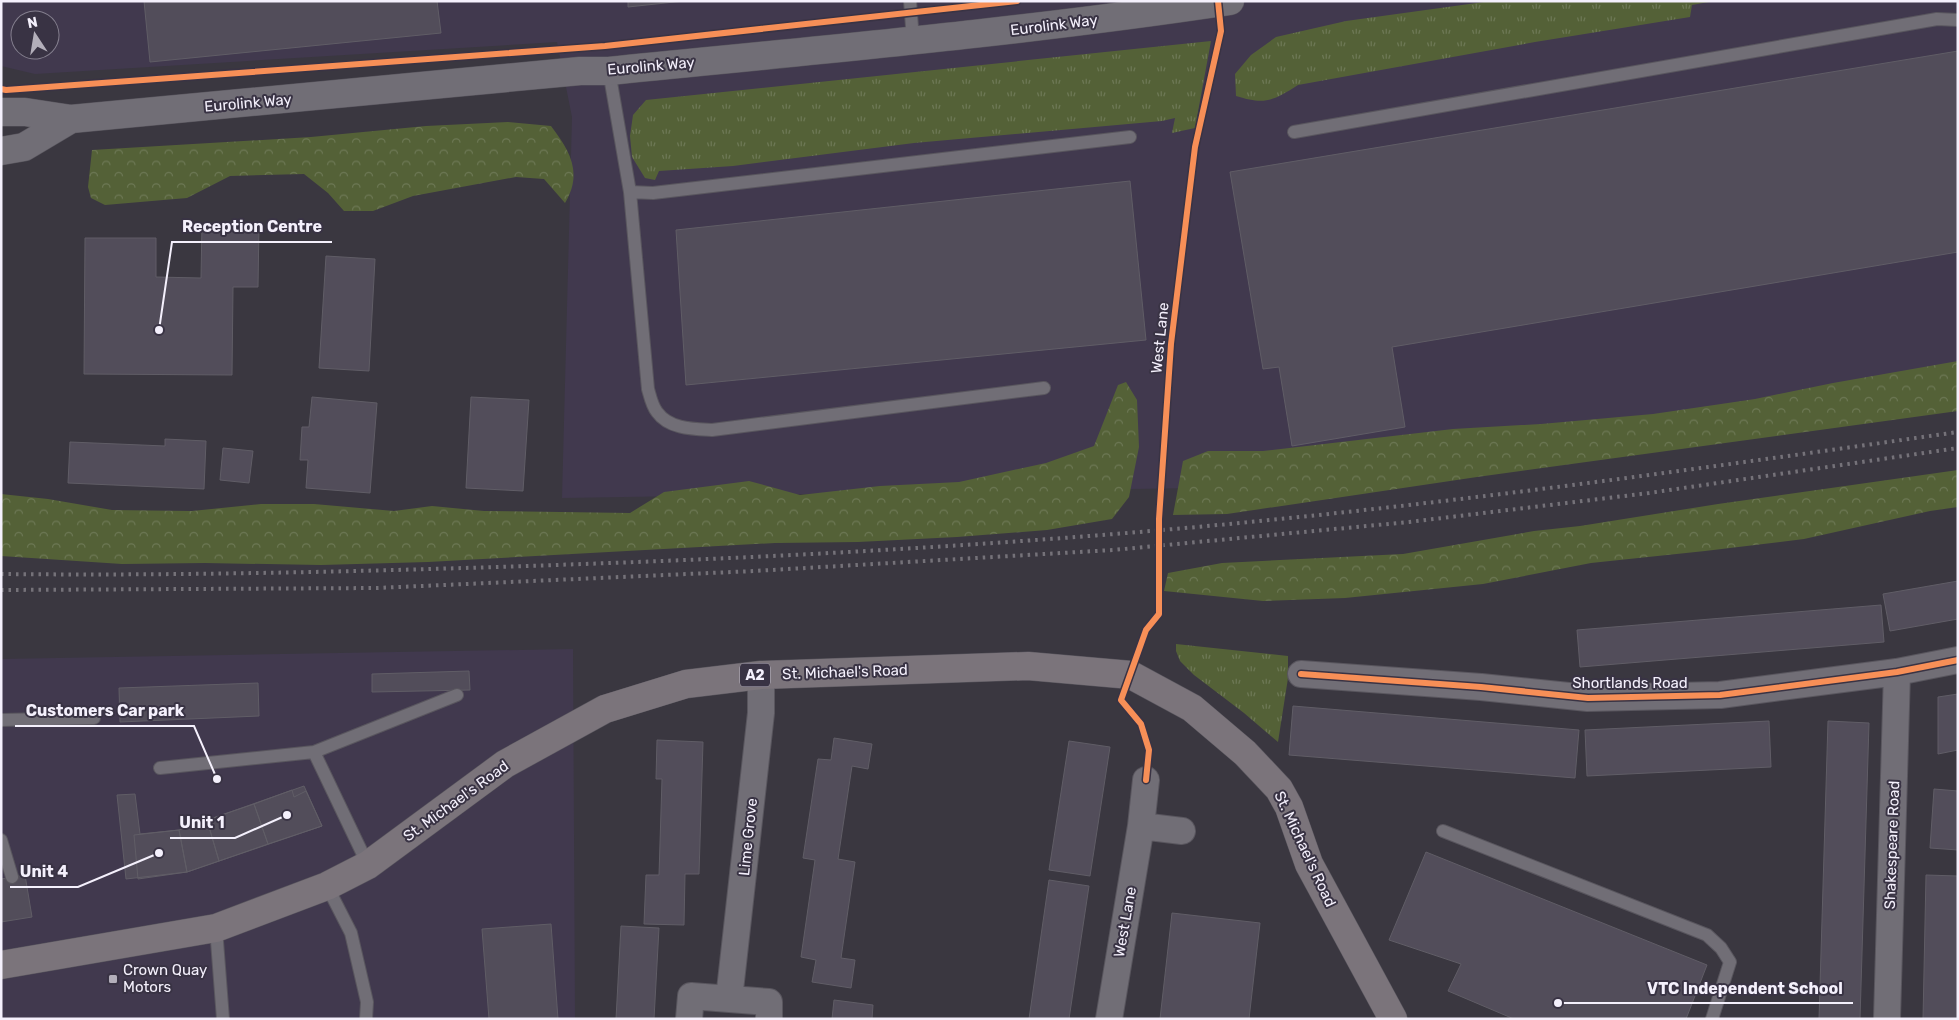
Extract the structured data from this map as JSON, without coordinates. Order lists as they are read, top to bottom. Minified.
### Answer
{"streets":{"main road":["Eurolink Way","St. Michael's Road","A2"],"street":["West Lane","Shortlands Road","Lime Grove","Shakespeare Road"]},"crossings":[["St. Michael's Road","Lime Grove"],["Shortlands Road","Shakespeare Road"]],"places":{"other":["Reception Centre","Customers Car park","Unit 1","Unit 4","VTC Independent School"],"transit":["Crown Quay Motors"]},"north":"top"}
